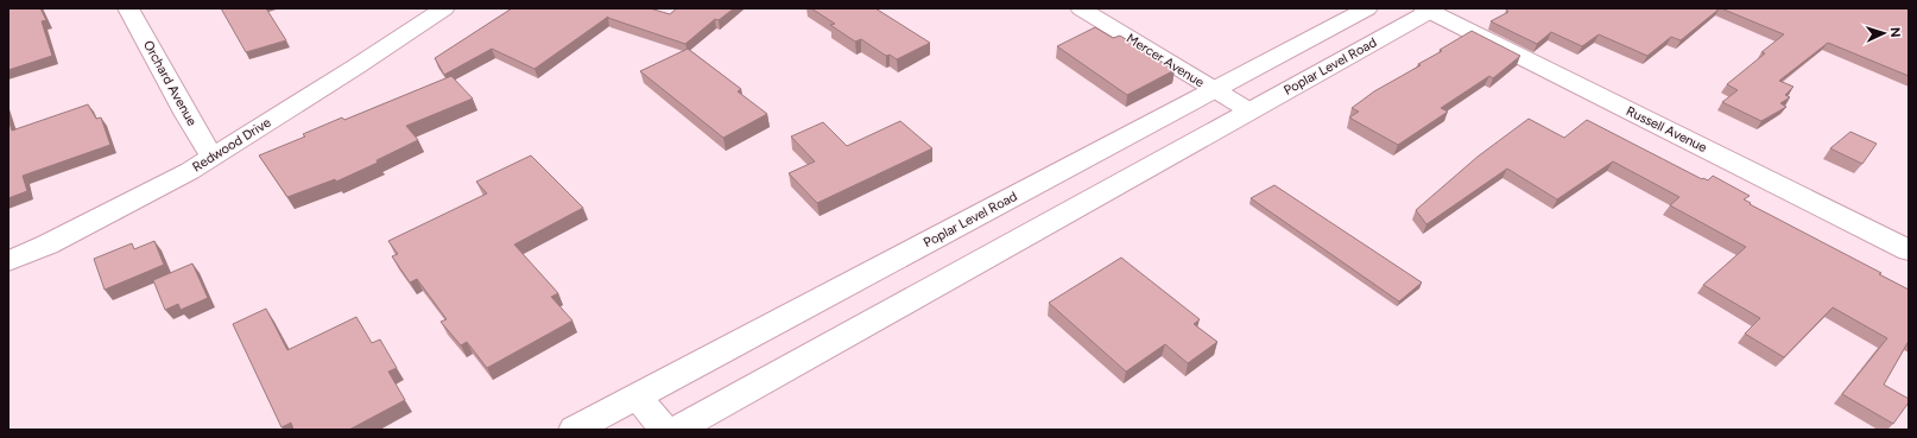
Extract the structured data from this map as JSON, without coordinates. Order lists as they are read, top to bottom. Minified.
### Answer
{"streets":{"main road":["Mercer Avenue","Poplar Level Road","Orchard Avenue","Russell Avenue","Redwood Drive"]},"crossings":[["Mercer Avenue","Poplar Level Road"],["Poplar Level Road","Russell Avenue"],["Orchard Avenue","Redwood Drive"]],"north":"right"}
